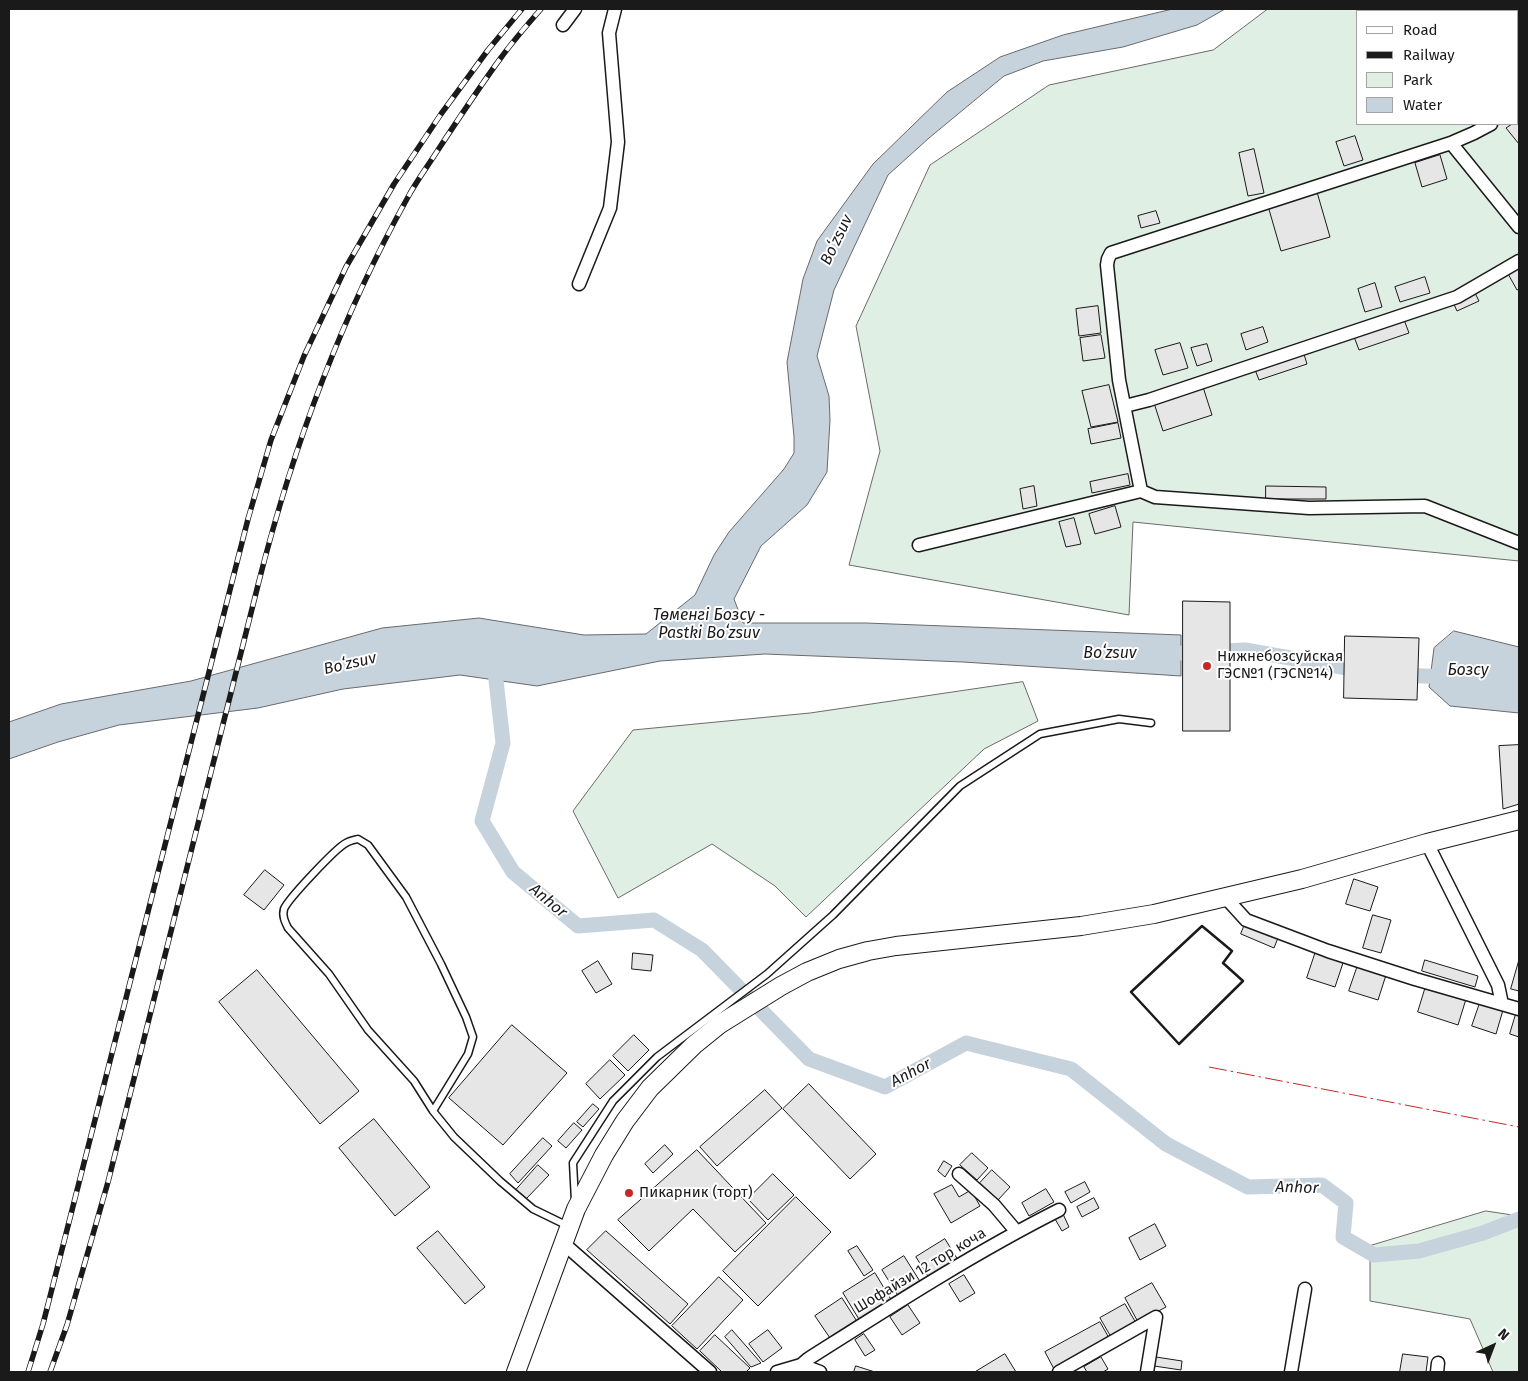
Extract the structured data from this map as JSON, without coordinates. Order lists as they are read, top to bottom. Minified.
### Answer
{"streets":{"street":["Шофайзи 12 тор коча"]},"water":["Boʻzsuv","Төменгі Бозсу - Pastki Boʻzsuv","Бозсу","Anhor"],"places":["Нижнебозсуйская ГЭС№1 (ГЭС№14)","Пикарник (торт)"],"legend":["Road","Railway","Park","Water"],"north":"top right"}
